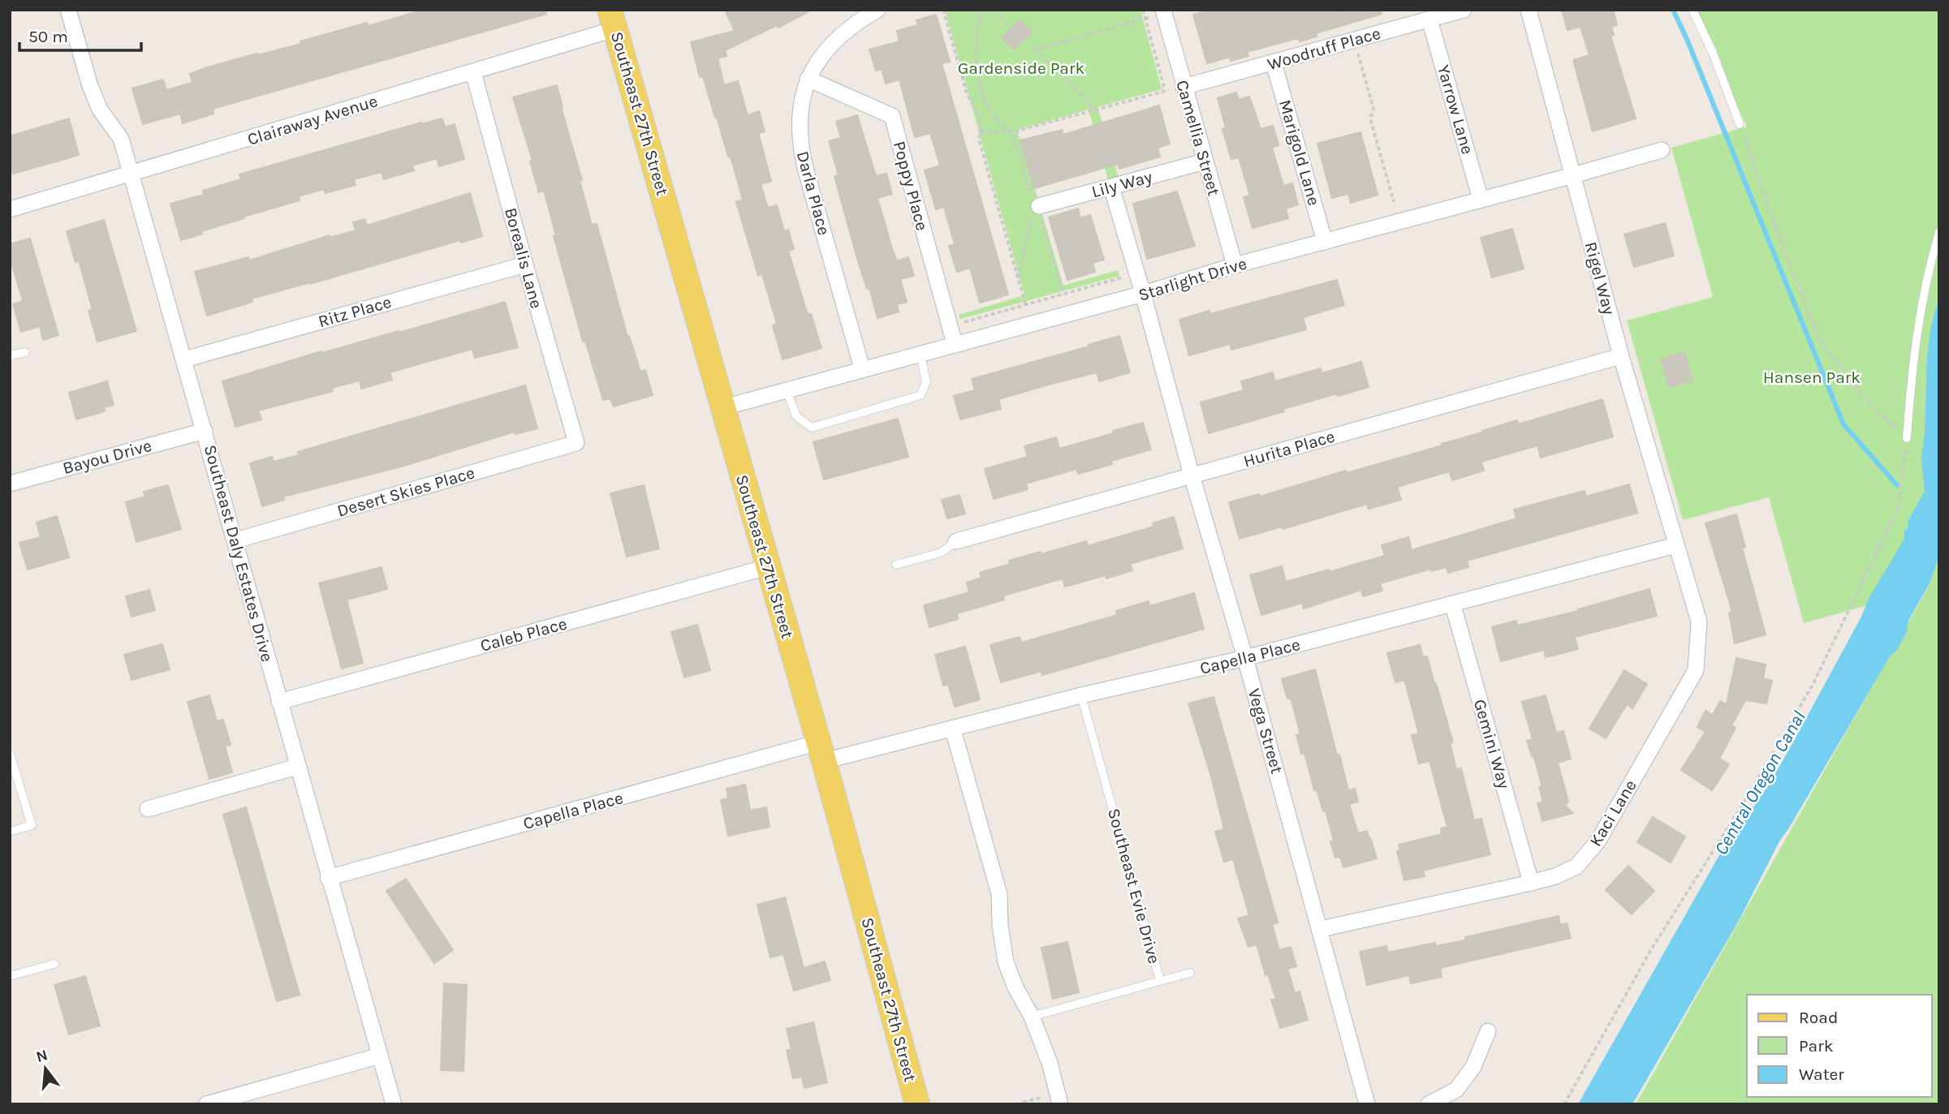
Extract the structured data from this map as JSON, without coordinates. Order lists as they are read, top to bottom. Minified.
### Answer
{"streets":{"main road":["Southeast 27th Street"],"street":["Woodruff Place","Yarrow Lane","Clairaway Avenue","Camellia Street","Marigold Lane","Lily Way","Poppy Place","Darla Place","Borealis Lane","Rigel Way","Starlight Drive","Ritz Place","Hurita Place","Bayou Drive","Desert Skies Place","Southeast Daly Estates Drive","Caleb Place","Capella Place","Vega Street","Gemini Way","Kaci Lane"],"lane":["Southeast Evie Drive"]},"crossings":[["Woodruff Place","Yarrow Lane"],["Woodruff Place","Camellia Street"],["Woodruff Place","Marigold Lane"],["Yarrow Lane","Starlight Drive"],["Southeast 27th Street","Clairaway Avenue"],["Southeast 27th Street","Starlight Drive"],["Southeast 27th Street","Caleb Place"],["Southeast 27th Street","Capella Place"],["Clairaway Avenue","Borealis Lane"],["Clairaway Avenue","Southeast Daly Estates Drive"],["Camellia Street","Lily Way"],["Camellia Street","Starlight Drive"],["Marigold Lane","Starlight Drive"],["Lily Way","Vega Street"],["Poppy Place","Darla Place"],["Poppy Place","Starlight Drive"],["Darla Place","Starlight Drive"],["Borealis Lane","Ritz Place"],["Borealis Lane","Desert Skies Place"],["Rigel Way","Starlight Drive"],["Rigel Way","Hurita Place"],["Rigel Way","Capella Place"],["Rigel Way","Kaci Lane"],["Starlight Drive","Vega Street"],["Ritz Place","Southeast Daly Estates Drive"],["Hurita Place","Vega Street"],["Bayou Drive","Southeast Daly Estates Drive"],["Desert Skies Place","Southeast Daly Estates Drive"],["Southeast Daly Estates Drive","Caleb Place"],["Southeast Daly Estates Drive","Capella Place"],["Capella Place","Vega Street"],["Capella Place","Gemini Way"],["Capella Place","Kaci Lane"],["Capella Place","Southeast Evie Drive"],["Vega Street","Kaci Lane"],["Gemini Way","Kaci Lane"]],"water":["Central Oregon Canal"],"parks":["Gardenside Park","Hansen Park"],"legend":["Road","Park","Water"],"scale_bar":"50 m","north":"top"}
